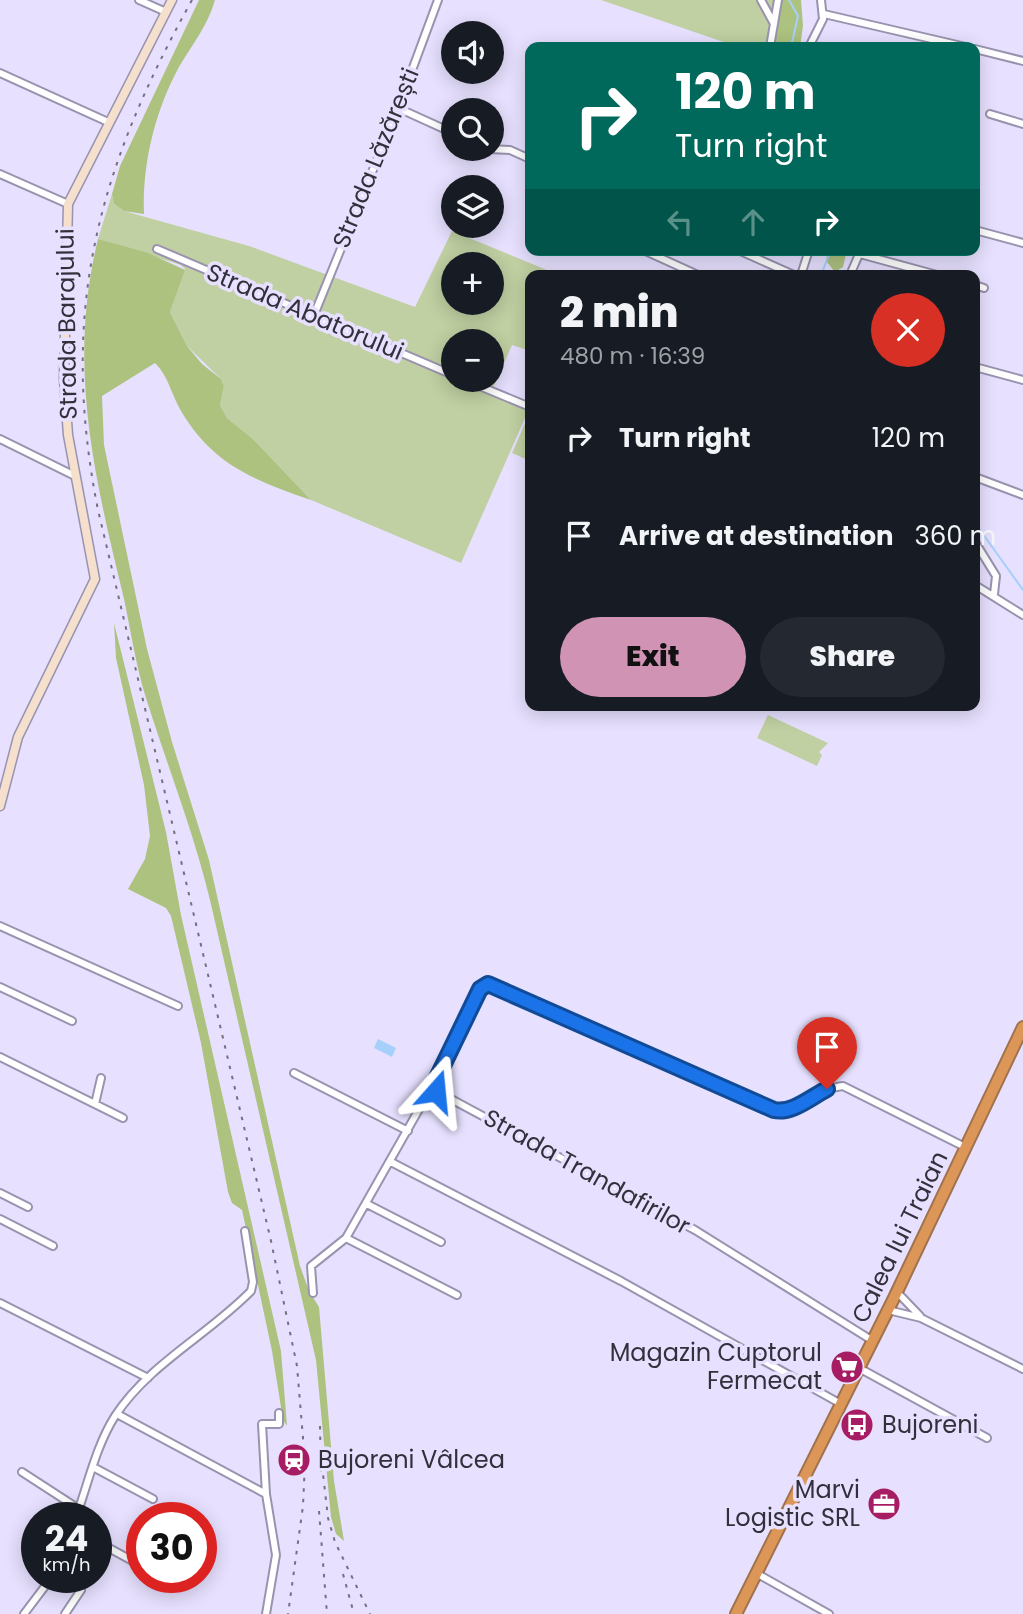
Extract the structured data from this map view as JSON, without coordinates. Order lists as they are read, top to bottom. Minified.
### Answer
{"streets":{"highway":["Calea lui Traian"],"street":["Strada Lăzărești","Strada Abatorului","Strada Barajului","Strada Trandafirilor"]},"crossings":[["Strada Lăzărești","Strada Abatorului"],["Strada Trandafirilor","Calea lui Traian"]],"places":{"supermarket":["Magazin Cuptorul Fermecat"],"bus stop":["Bujoreni"],"station":["Bujoreni Vâlcea"],"office":["Marvi Logistic SRL"]},"page":{"map_buttons":["+","−"],"turn":["120 m","Turn right"],"heading":["2 min","480 m · 16:39"],"list":[{"name":"Turn right","value":"120 m"},{"name":"Arrive at destination","value":"360 m"}],"buttons":["Exit","Share"],"speed":"24 km/h","limit":"30"}}
